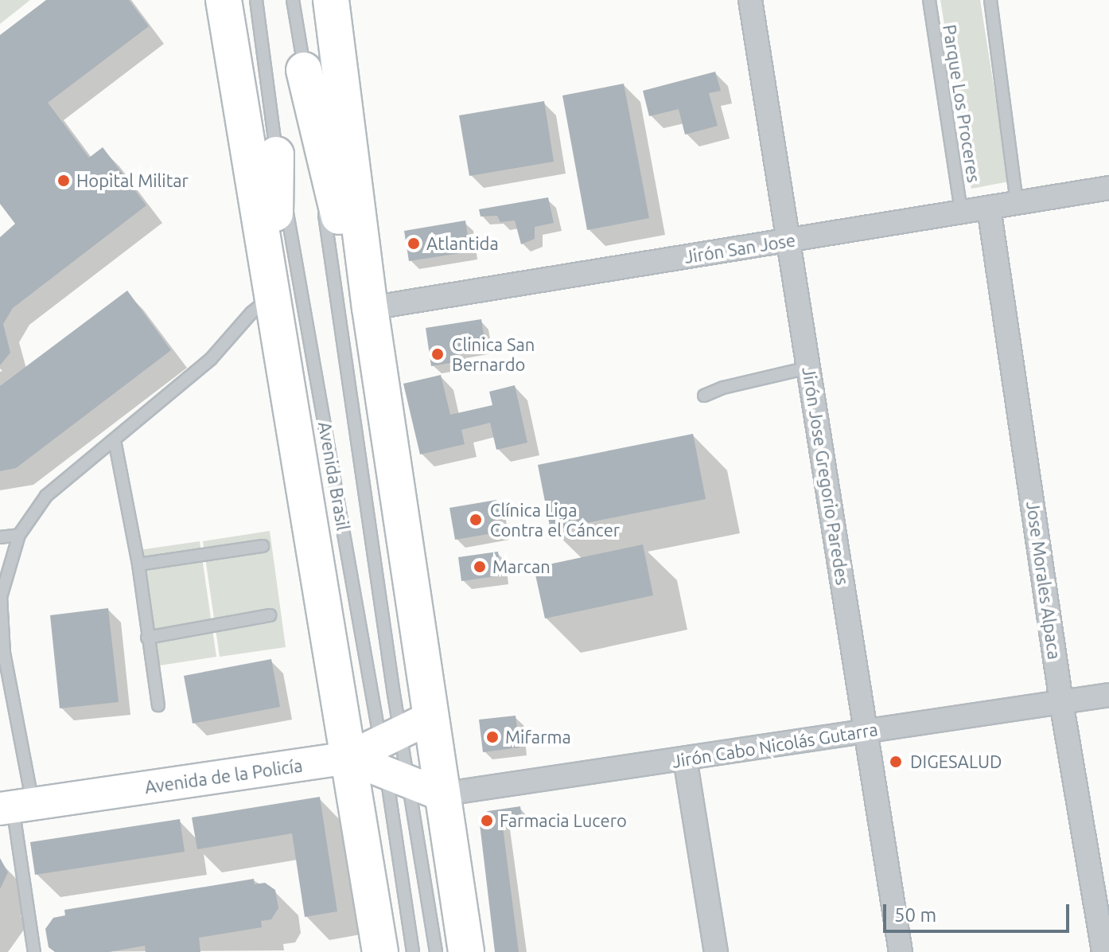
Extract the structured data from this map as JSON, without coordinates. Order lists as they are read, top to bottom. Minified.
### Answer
{"streets":{"main road":["Avenida Brasil"],"street":["Jirón San Jose","Jirón Jose Gregorio Paredes","Jose Morales Alpaca","Jirón Cabo Nicolás Gutarra","Avenida de la Policía"],"lane":["Parque Los Proceres"]},"crossings":[["Parque Los Proceres","Jirón San Jose"],["Jirón San Jose","Avenida Brasil"],["Jirón San Jose","Jirón Jose Gregorio Paredes"],["Jirón San Jose","Jose Morales Alpaca"],["Avenida Brasil","Jirón Cabo Nicolás Gutarra"],["Avenida Brasil","Avenida de la Policía"],["Jirón Jose Gregorio Paredes","Jirón Cabo Nicolás Gutarra"],["Jose Morales Alpaca","Jirón Cabo Nicolás Gutarra"]],"places":["Hopital Militar","Atlantida","Clinica San Bernardo","Clínica Liga Contra el Cáncer","Marcan","Mifarma","DIGESALUD","Farmacia Lucero"],"scale_bar":"50 m"}
